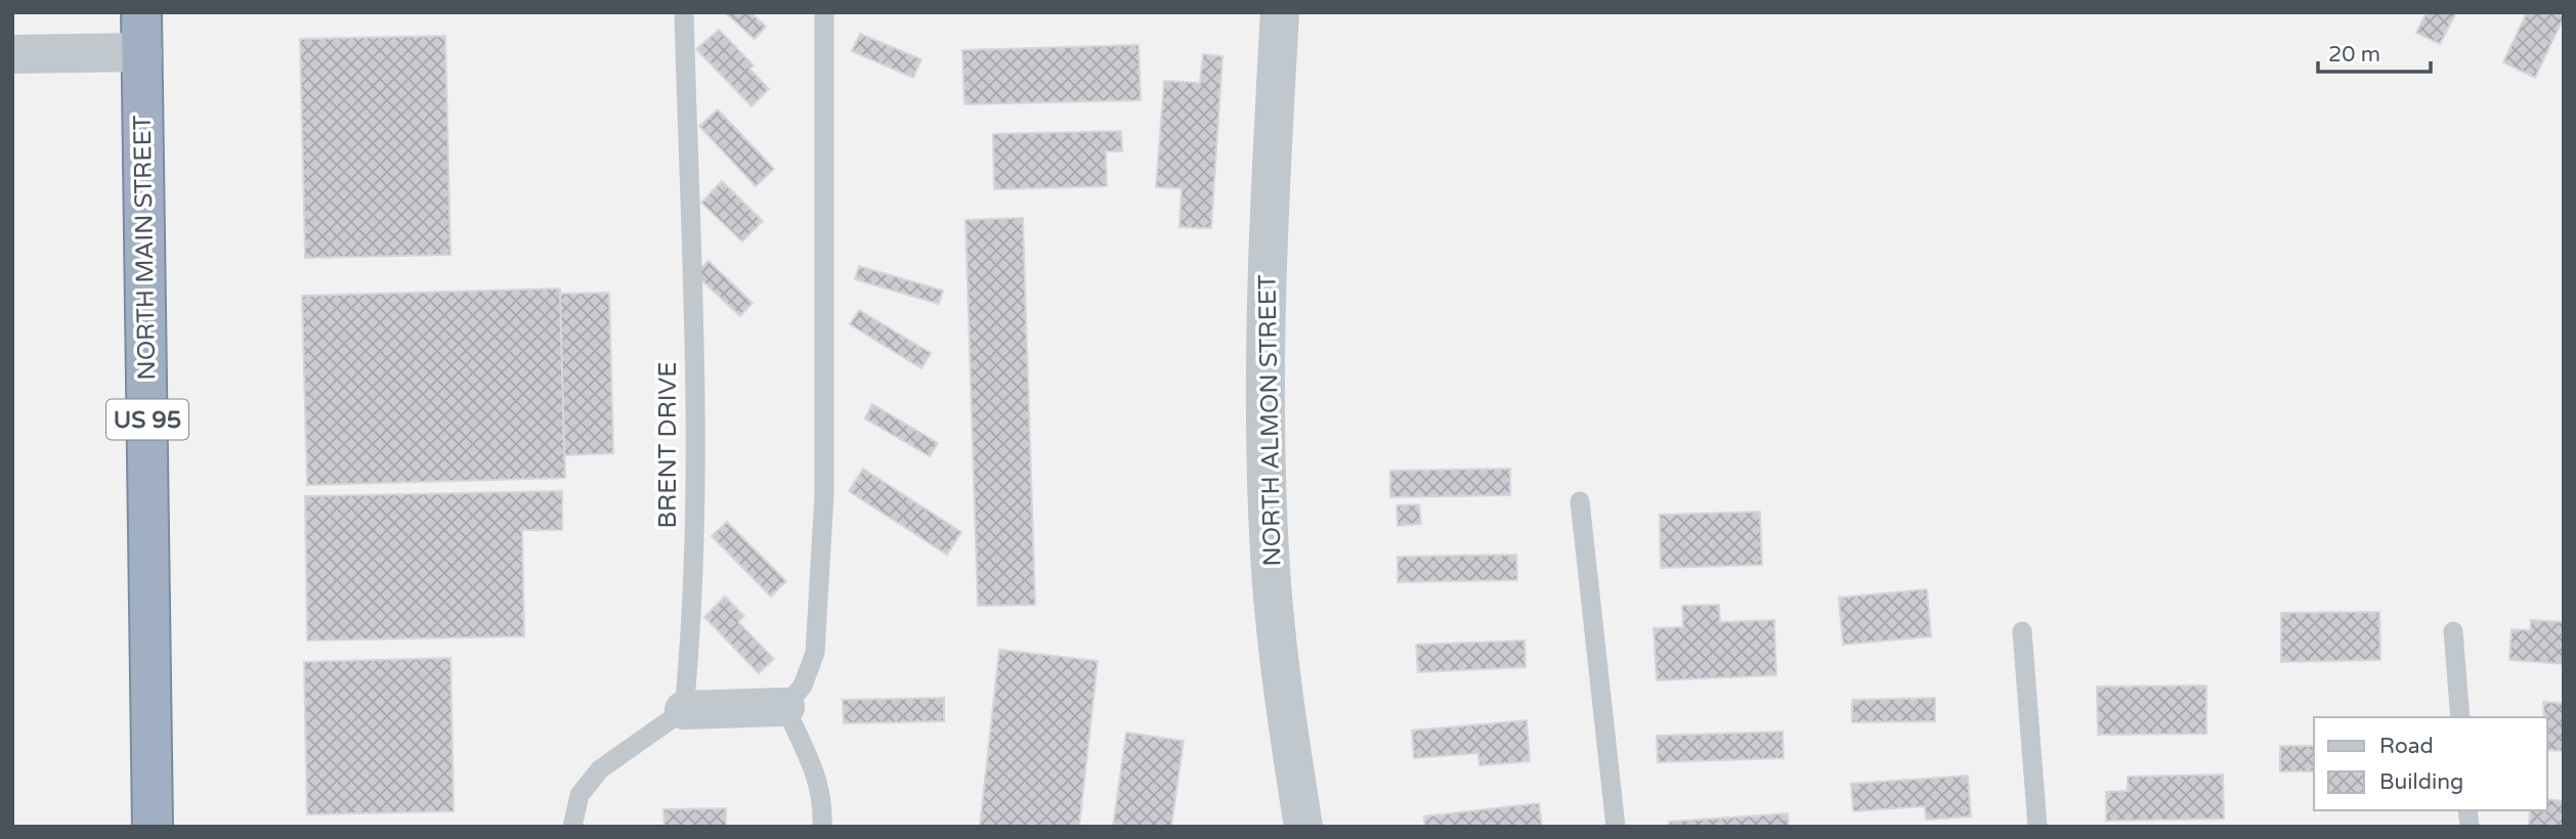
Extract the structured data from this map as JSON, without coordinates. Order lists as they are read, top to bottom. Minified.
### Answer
{"streets":{"highway":["NORTH MAIN STREET","US 95"],"street":["NORTH ALMON STREET"],"lane":["BRENT DRIVE"]},"legend":["Road","Building"],"scale_bar":"20 m"}
